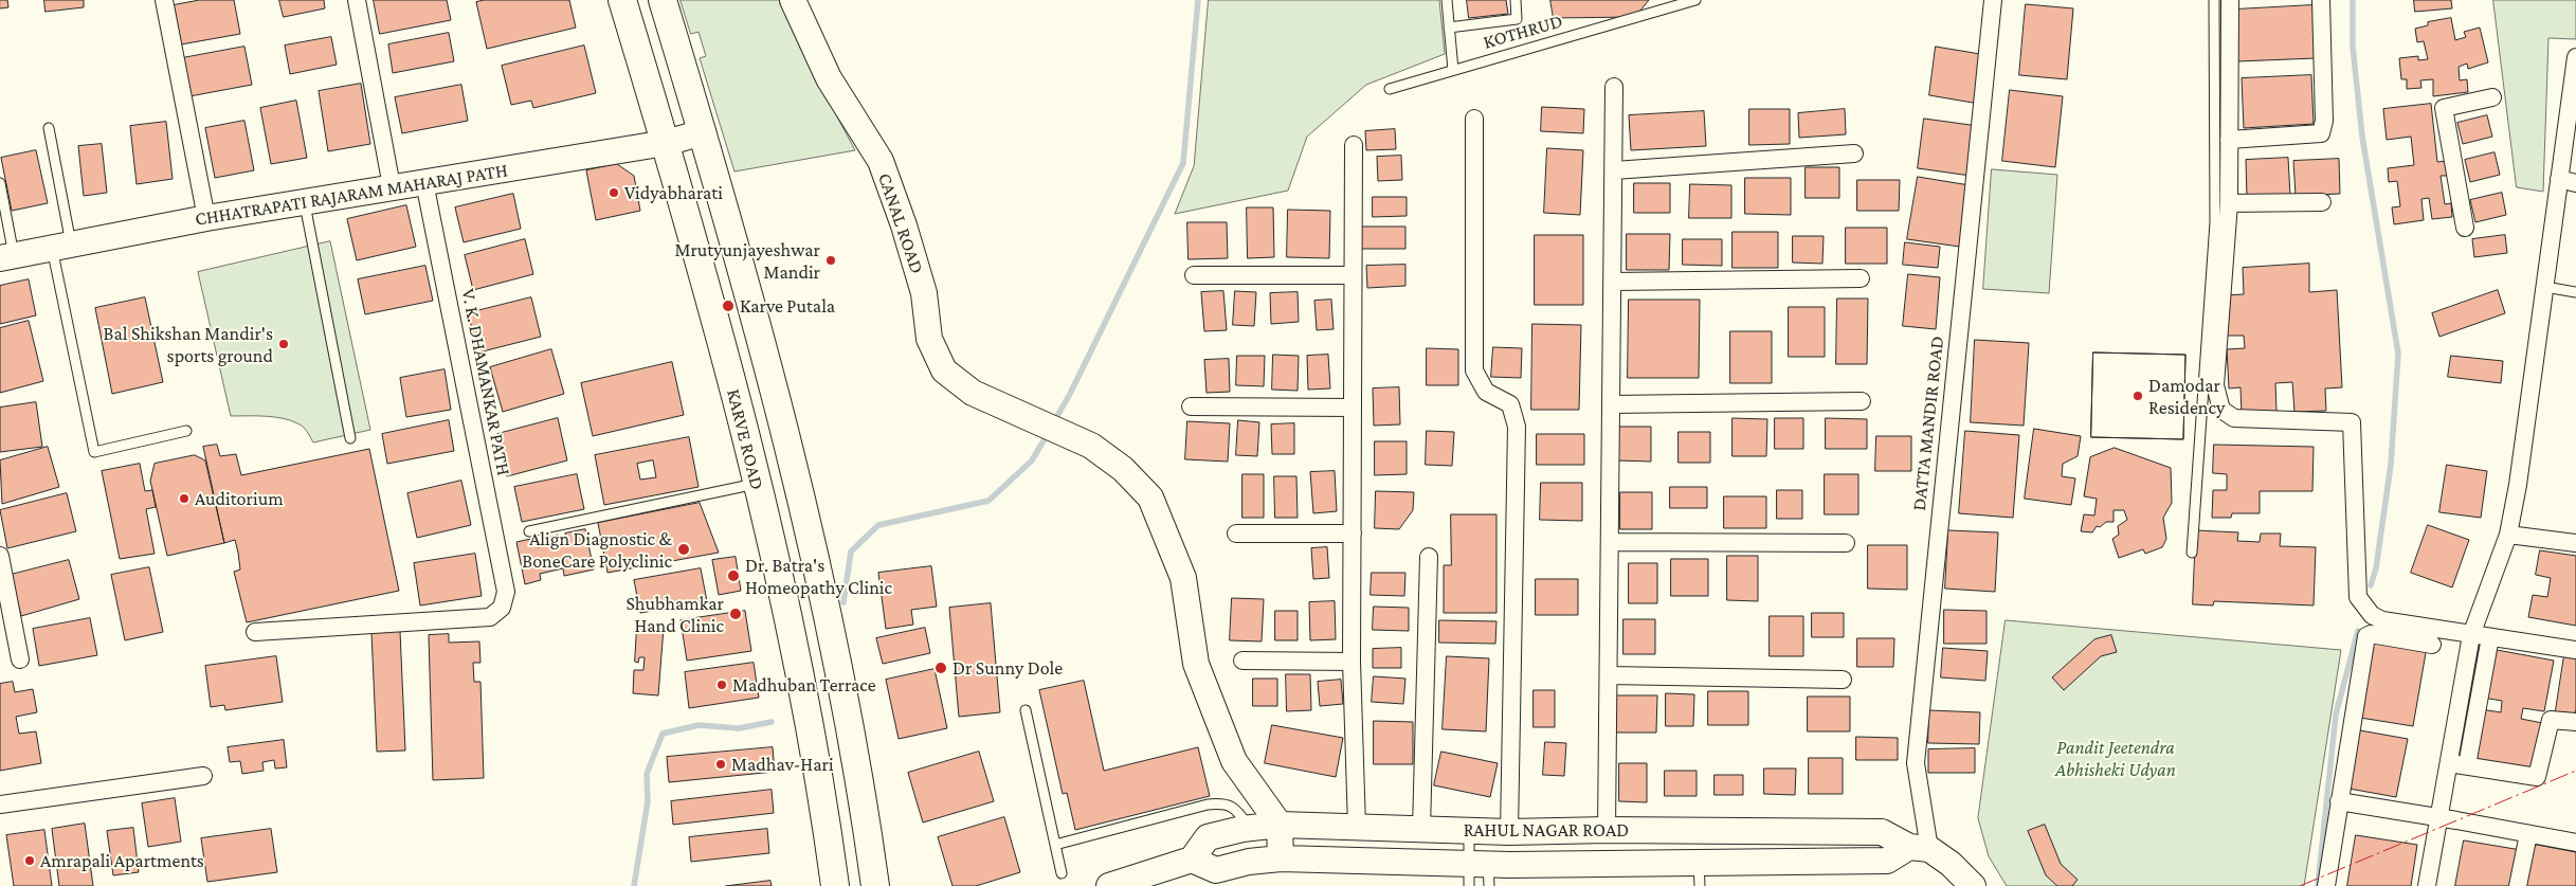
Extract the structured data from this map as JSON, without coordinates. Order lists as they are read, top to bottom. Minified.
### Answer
{"streets":{"main road":["KARVE ROAD"],"street":["CHHATRAPATI RAJARAM MAHARAJ PATH","CANAL ROAD","V. K. DHAMANKAR PATH","DATTA MANDIR ROAD","RAHUL NAGAR ROAD"],"lane":["KOTHRUD"]},"crossings":[["CHHATRAPATI RAJARAM MAHARAJ PATH","V. K. DHAMANKAR PATH"],["CHHATRAPATI RAJARAM MAHARAJ PATH","KARVE ROAD"],["CANAL ROAD","RAHUL NAGAR ROAD"],["DATTA MANDIR ROAD","RAHUL NAGAR ROAD"]],"parks":["Pandit Jeetendra Abhisheki Udyan"],"places":["Vidyabharati","Mrutyunjayeshwar Mandir","Karve Putala","Bal Shikshan Mandir's sports ground","Damodar Residency","Auditorium","Align Diagnostic & BoneCare Polyclinic","Dr. Batra's Homeopathy Clinic","Shubhamkar Hand Clinic","Dr Sunny Dole","Madhuban Terrace","Madhav-Hari","Amrapali Apartments"]}
